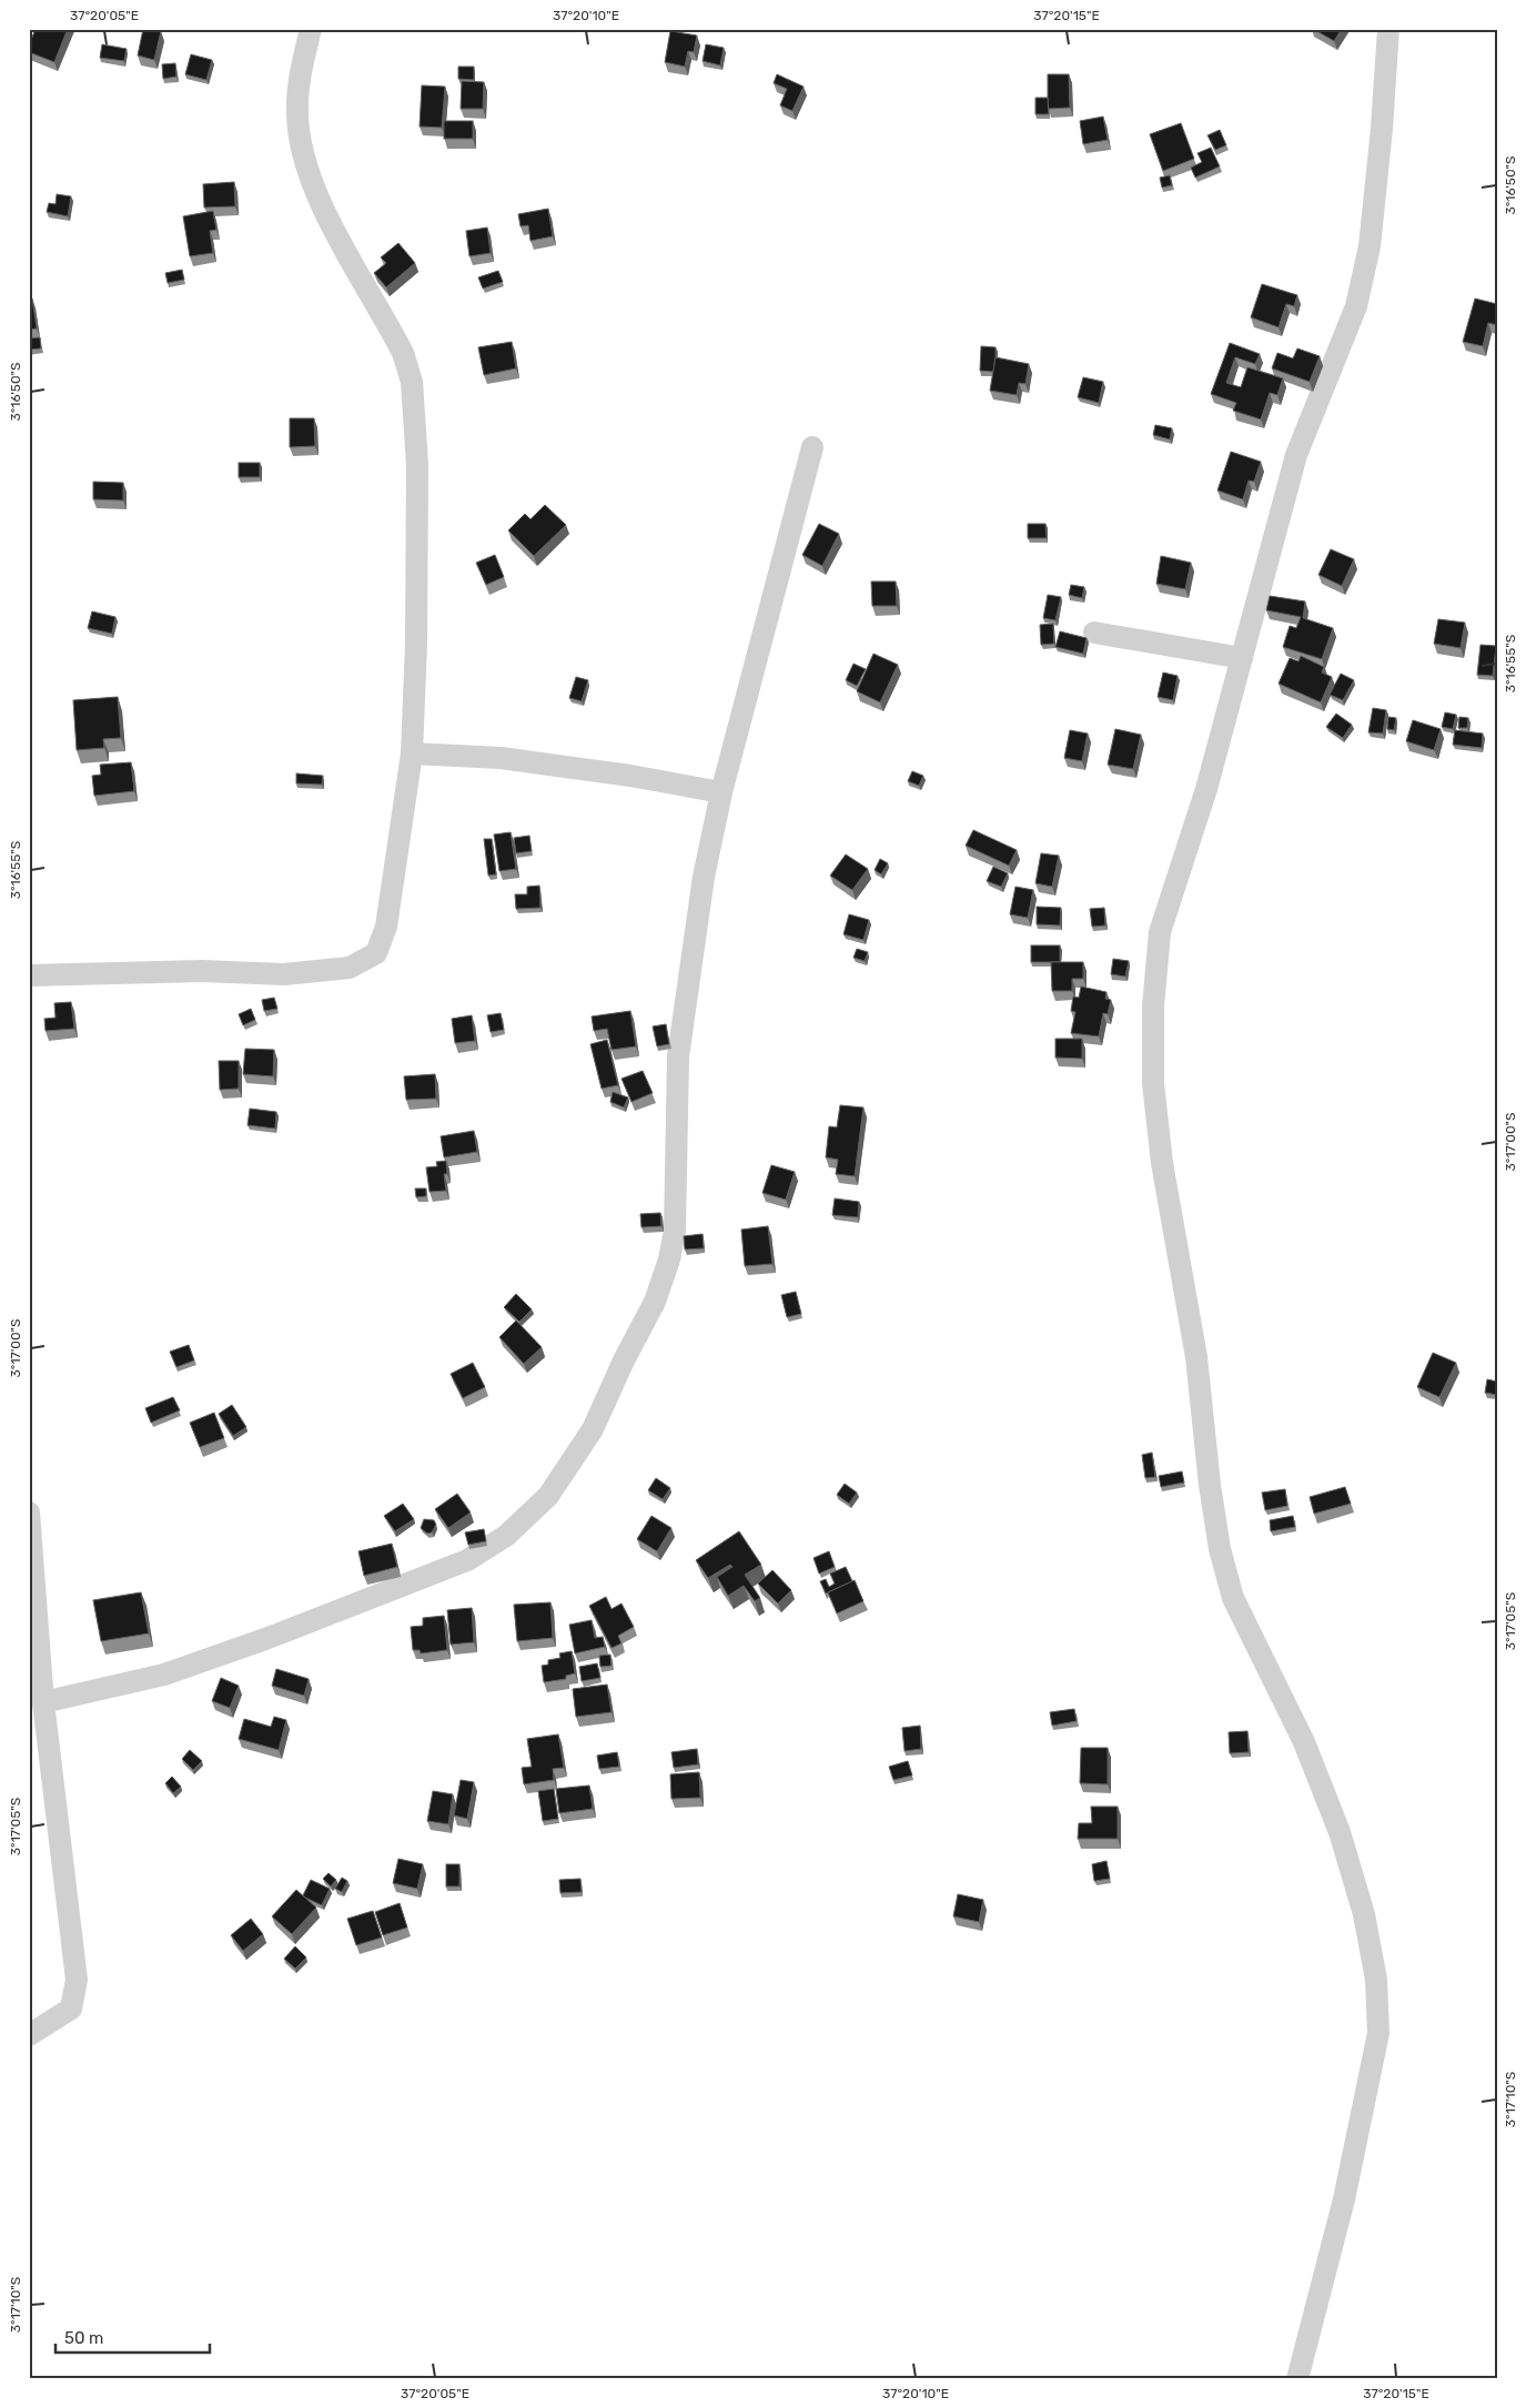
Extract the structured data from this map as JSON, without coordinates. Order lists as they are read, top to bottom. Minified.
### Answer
{"scale_bar":"50 m","coordinates":["37°20'05\"E","37°20'10\"E","37°20'15\"E","3°16'50\"S","3°16'55\"S","3°17'00\"S","3°17'05\"S","3°17'10\"S"]}
